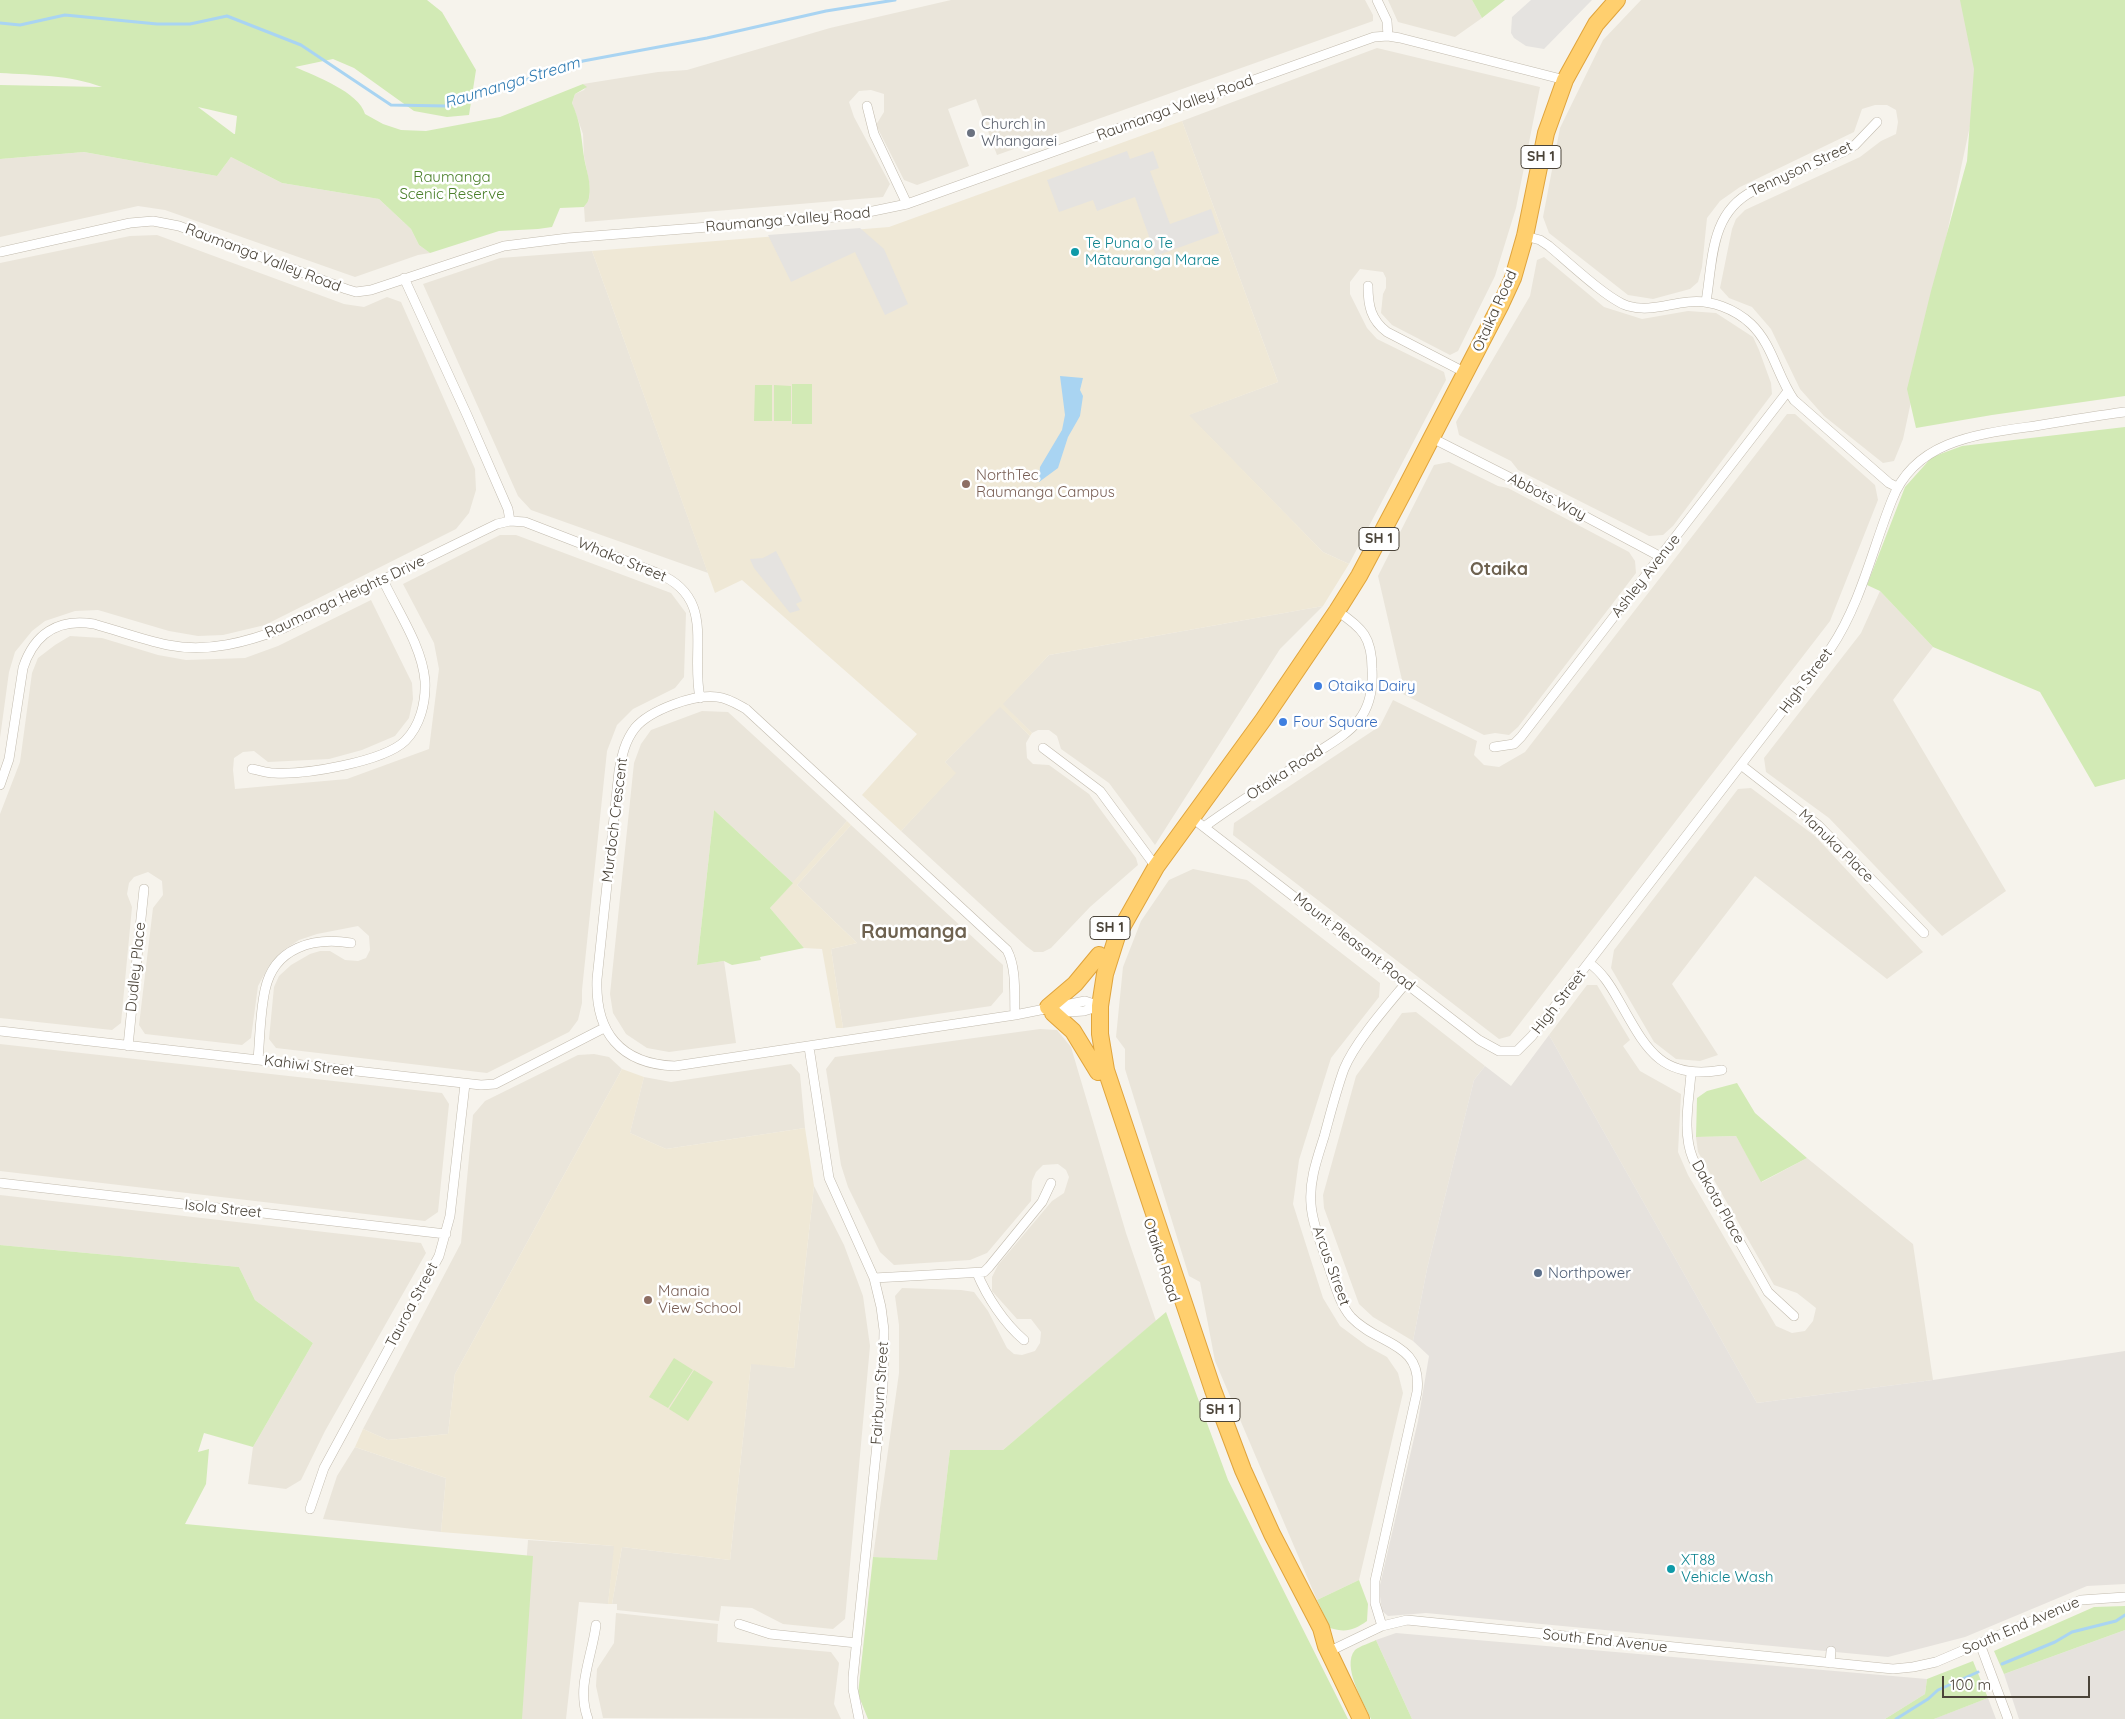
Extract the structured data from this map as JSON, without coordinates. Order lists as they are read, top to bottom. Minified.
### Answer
{"streets":{"highway":["SH 1","Otaika Road"],"street":["Raumanga Valley Road","Tennyson Street","Abbots Way","Whaka Street","Ashley Avenue","Raumanga Heights Drive","High Street","Murdoch Crescent","Manuka Place","Mount Pleasant Road","Dudley Place","Kahiwi Street","Dakota Place","Isola Street","Arcus Street","Tauroa Street","Fairburn Street","South End Avenue"]},"crossings":[["Raumanga Valley Road","Otaika Road"],["Otaika Road","Abbots Way"],["Otaika Road","Murdoch Crescent"],["Otaika Road","Mount Pleasant Road"],["Abbots Way","Ashley Avenue"],["Whaka Street","Raumanga Heights Drive"],["Whaka Street","Murdoch Crescent"],["High Street","Manuka Place"],["High Street","Mount Pleasant Road"],["Murdoch Crescent","Kahiwi Street"],["Murdoch Crescent","Fairburn Street"],["Mount Pleasant Road","Arcus Street"],["Dudley Place","Kahiwi Street"],["Kahiwi Street","Tauroa Street"],["Isola Street","Tauroa Street"],["Arcus Street","South End Avenue"]],"districts":["Otaika","Raumanga"],"water":["Raumanga Stream"],"parks":["Raumanga Scenic Reserve"],"places":["Church in Whangarei","Te Puna o Te Mātauranga Marae","NorthTec Raumanga Campus","Otaika Dairy","Four Square","Northpower","Manaia View School","XT88 Vehicle Wash"],"scale_bar":"100 m"}
